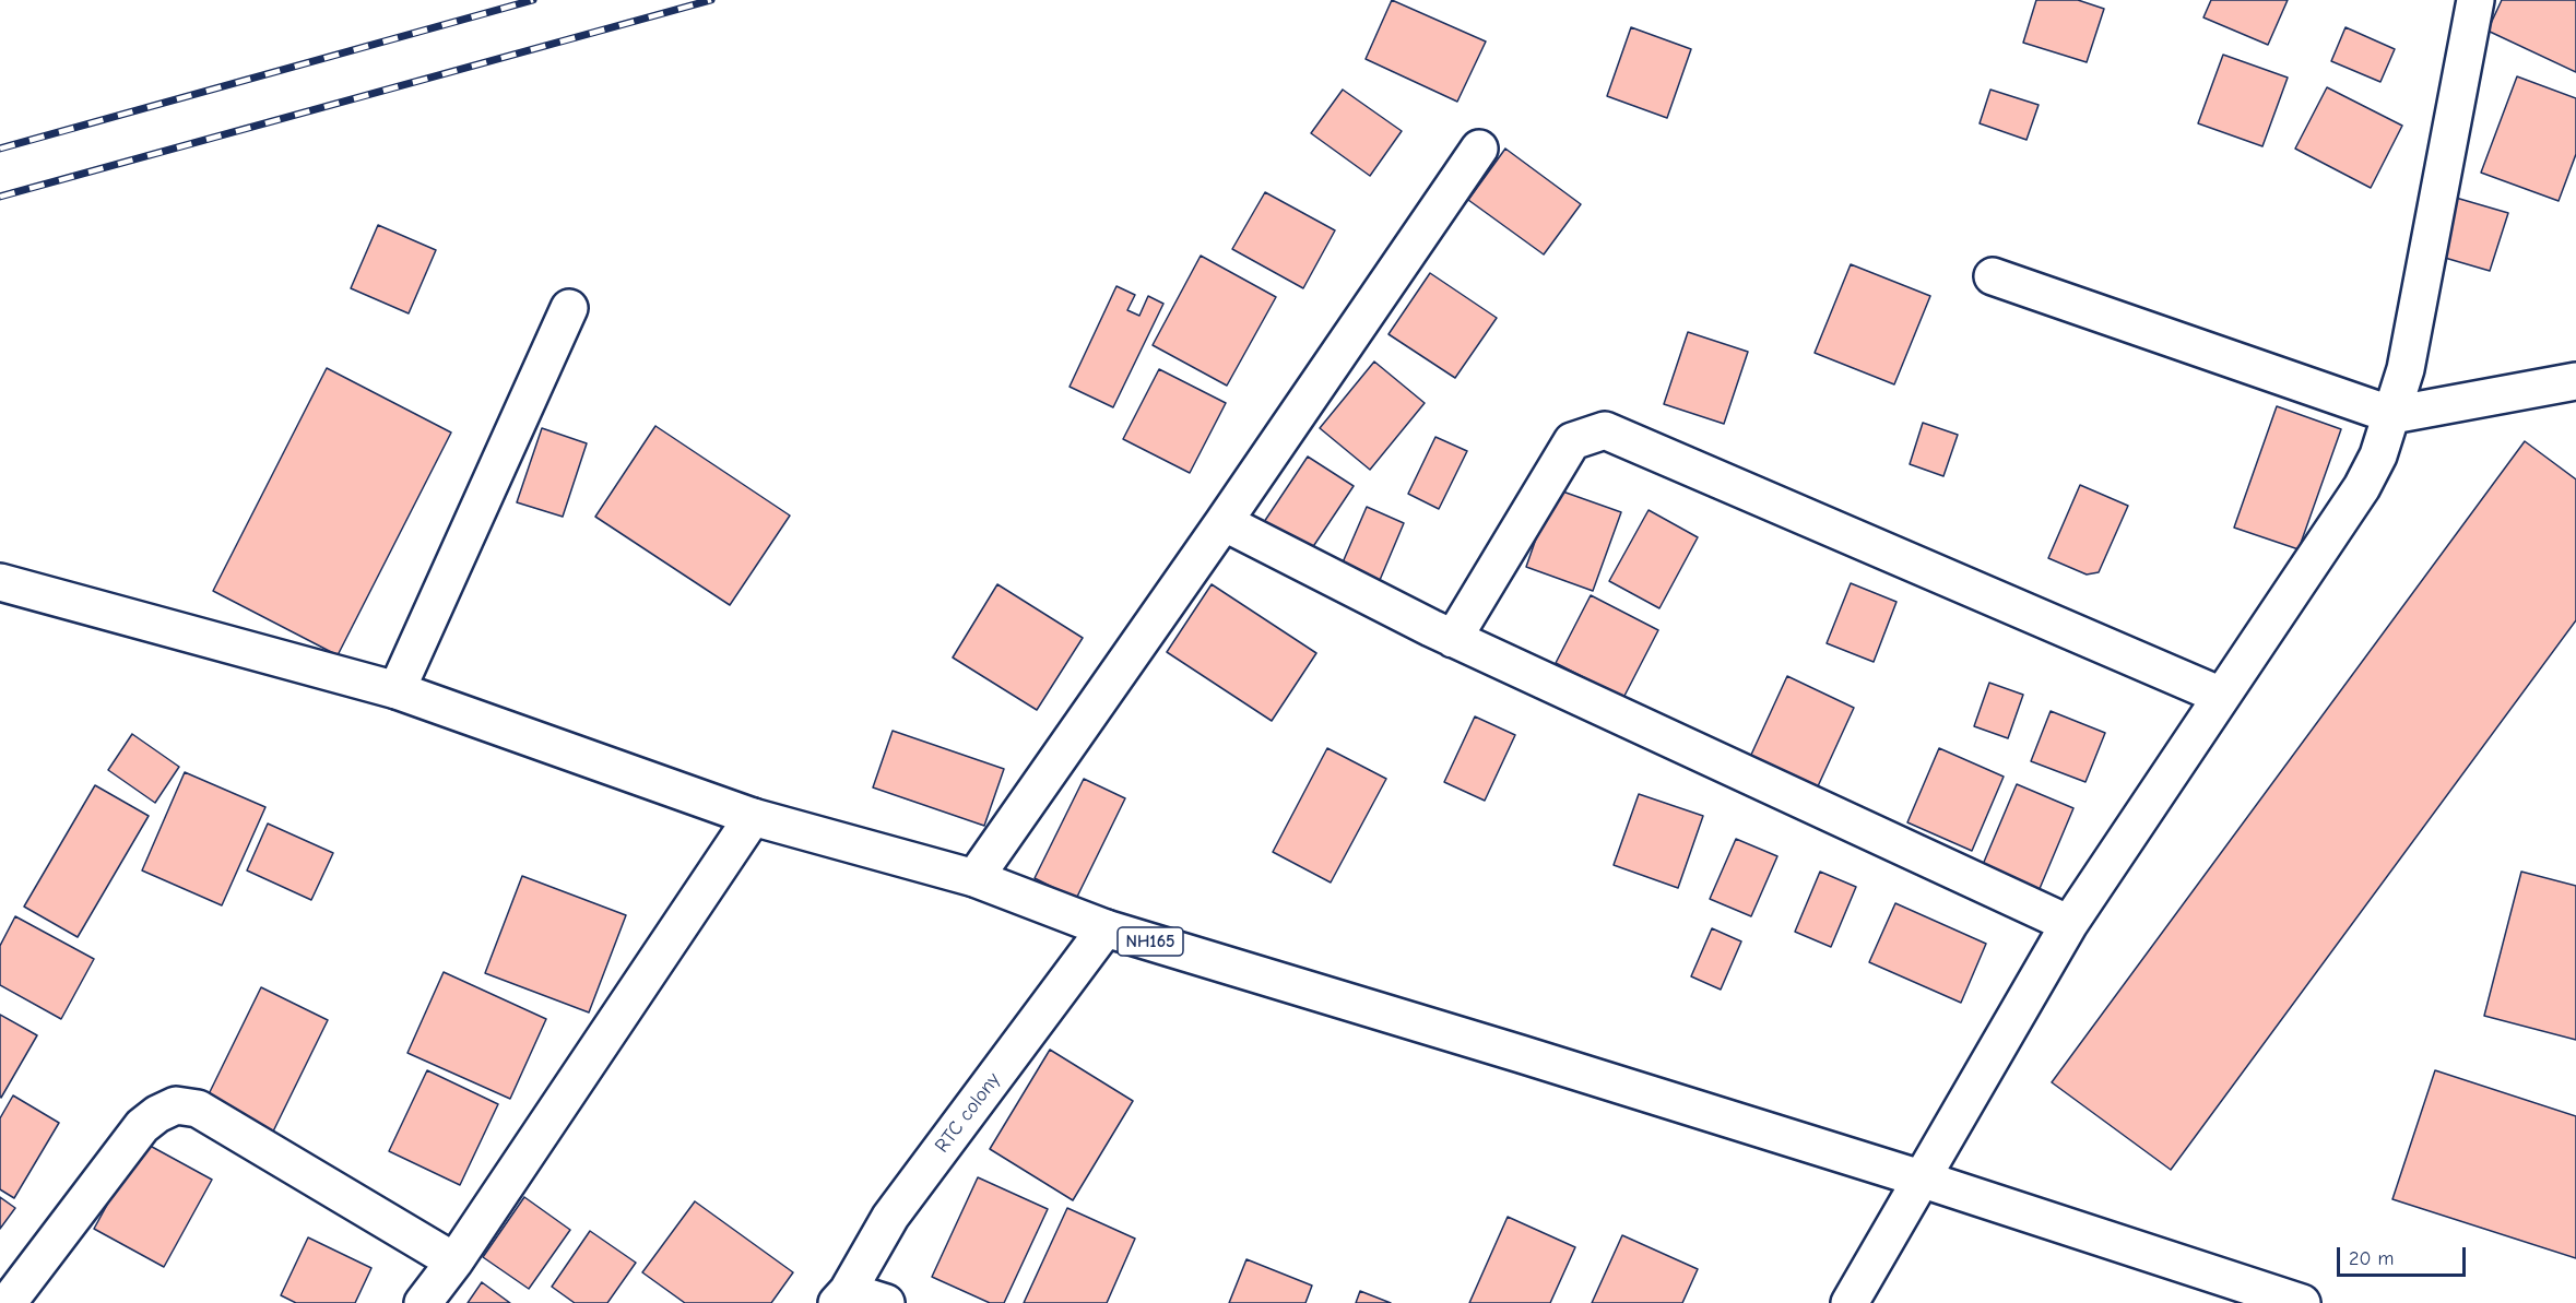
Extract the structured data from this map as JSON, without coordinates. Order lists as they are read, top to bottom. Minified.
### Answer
{"streets":{"main road":["NH165","RTC colony"]},"crossings":[["NH165","RTC colony"]],"scale_bar":"20 m"}
